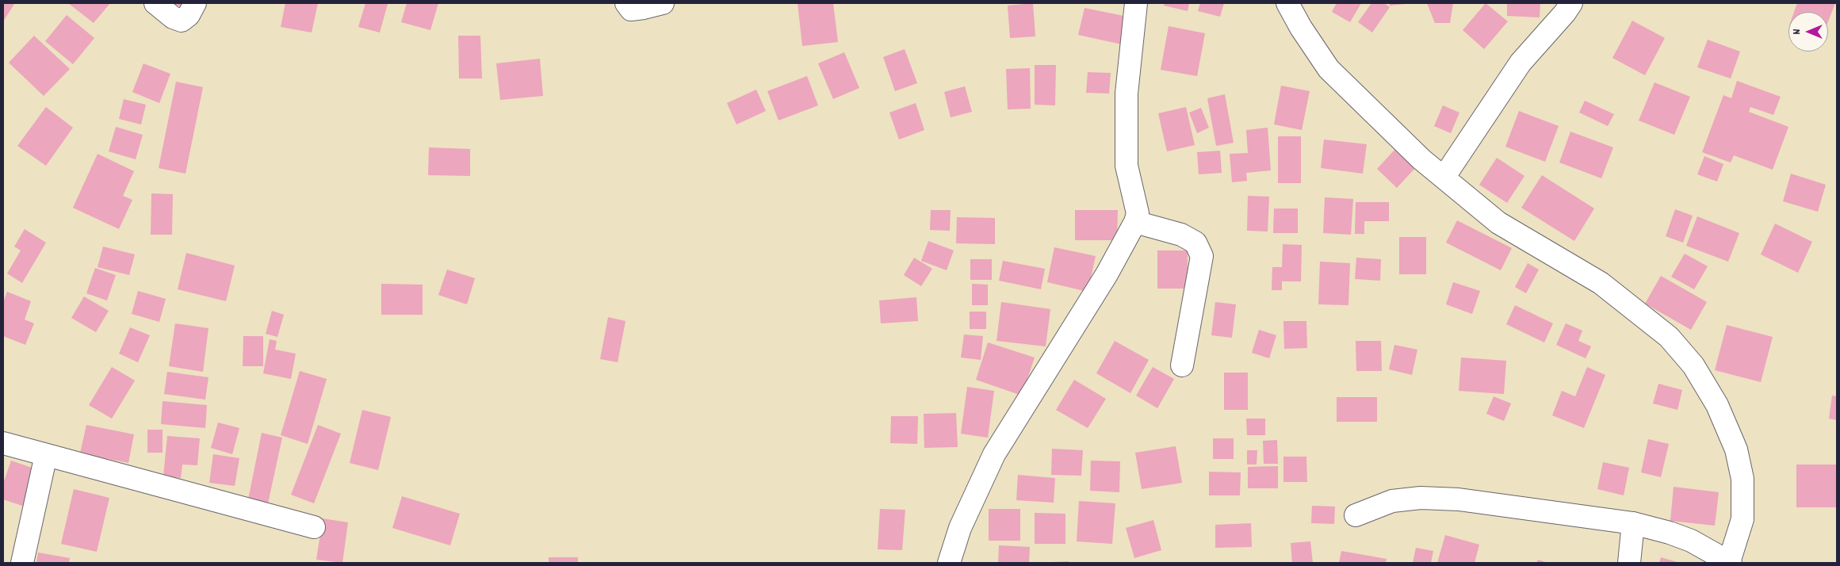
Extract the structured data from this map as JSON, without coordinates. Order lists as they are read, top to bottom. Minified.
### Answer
{"north":"left"}
